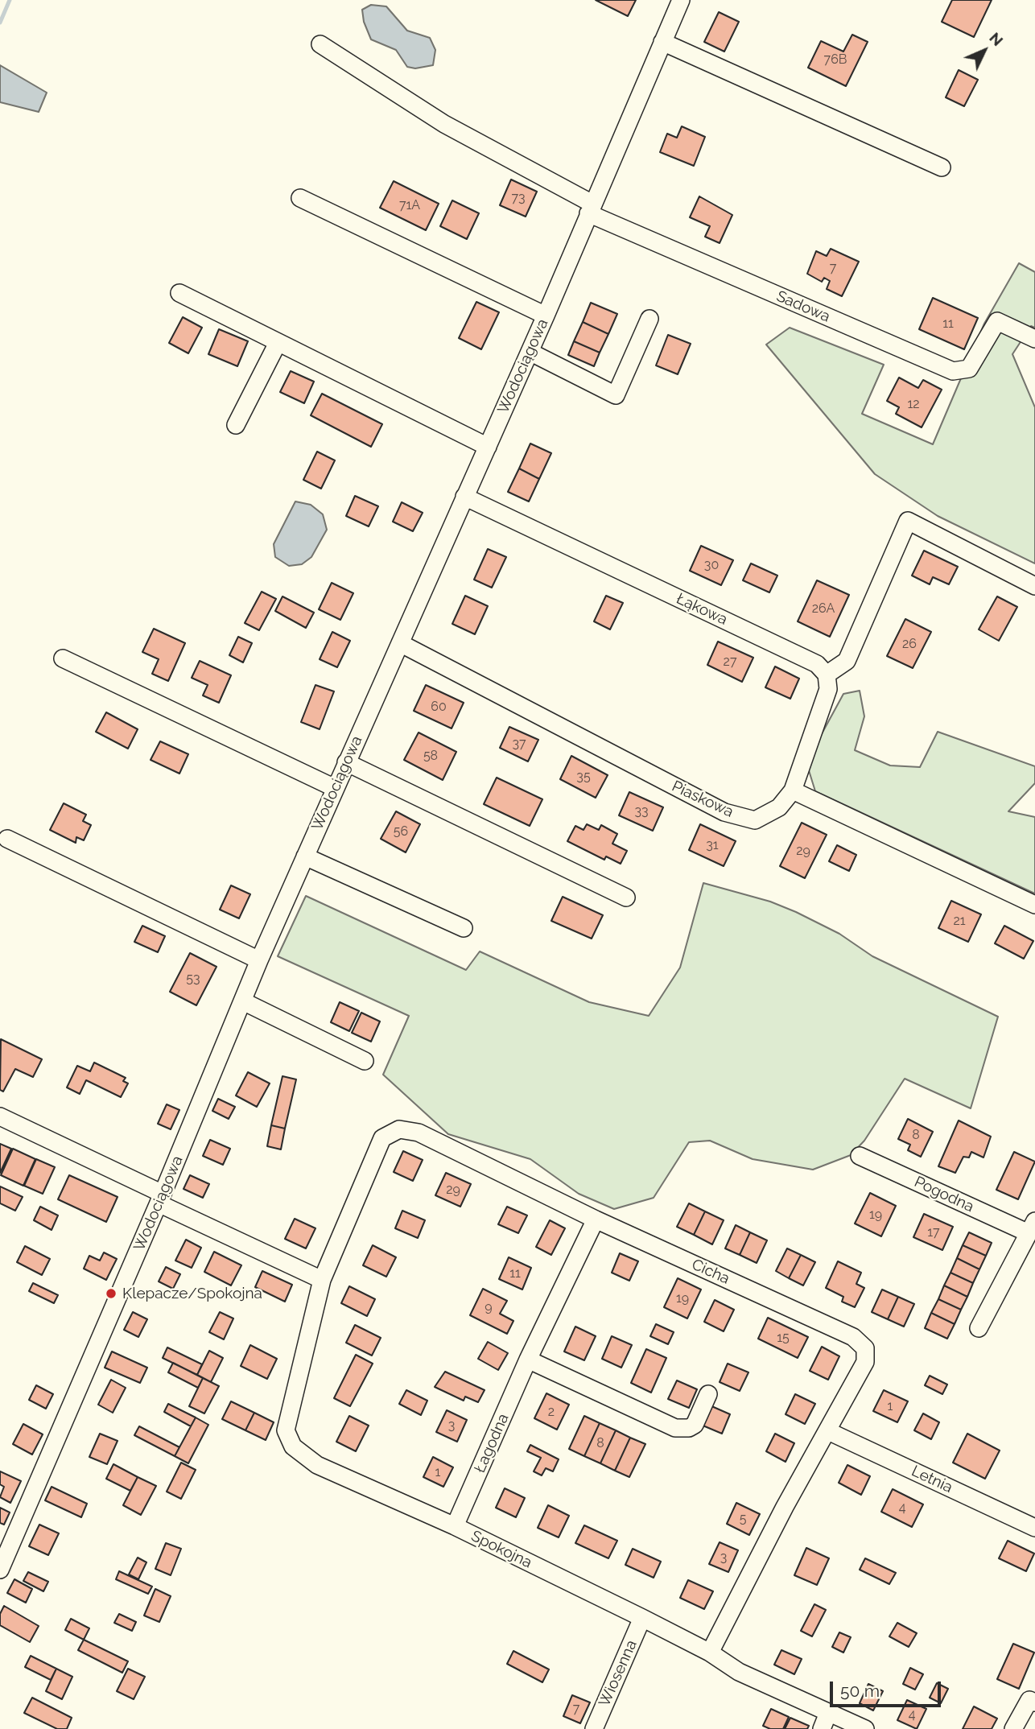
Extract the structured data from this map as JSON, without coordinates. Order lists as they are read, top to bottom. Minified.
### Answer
{"streets":{"street":["Sadowa","Wodociągowa","Łąkowa","Piaskowa","Pogodna","Cicha","Łagodna","Letnia","Spokojna","Wiosenna"]},"crossings":[["Sadowa","Wodociągowa"],["Wodociągowa","Łąkowa"],["Wodociągowa","Piaskowa"],["Cicha","Łagodna"],["Cicha","Letnia"],["Cicha","Spokojna"],["Łagodna","Spokojna"],["Spokojna","Wiosenna"]],"places":["Klepacze/Spokojna"],"house_numbers":["76B","73","71A","7","11","12","30","26A","26","27","60","37","58","35","33","56","31","29","21","53","8","29","19","17","11","19","9","15","1","2","3","8","1","4","5","3","7","4"],"scale_bar":"50 m","north":"top right"}
